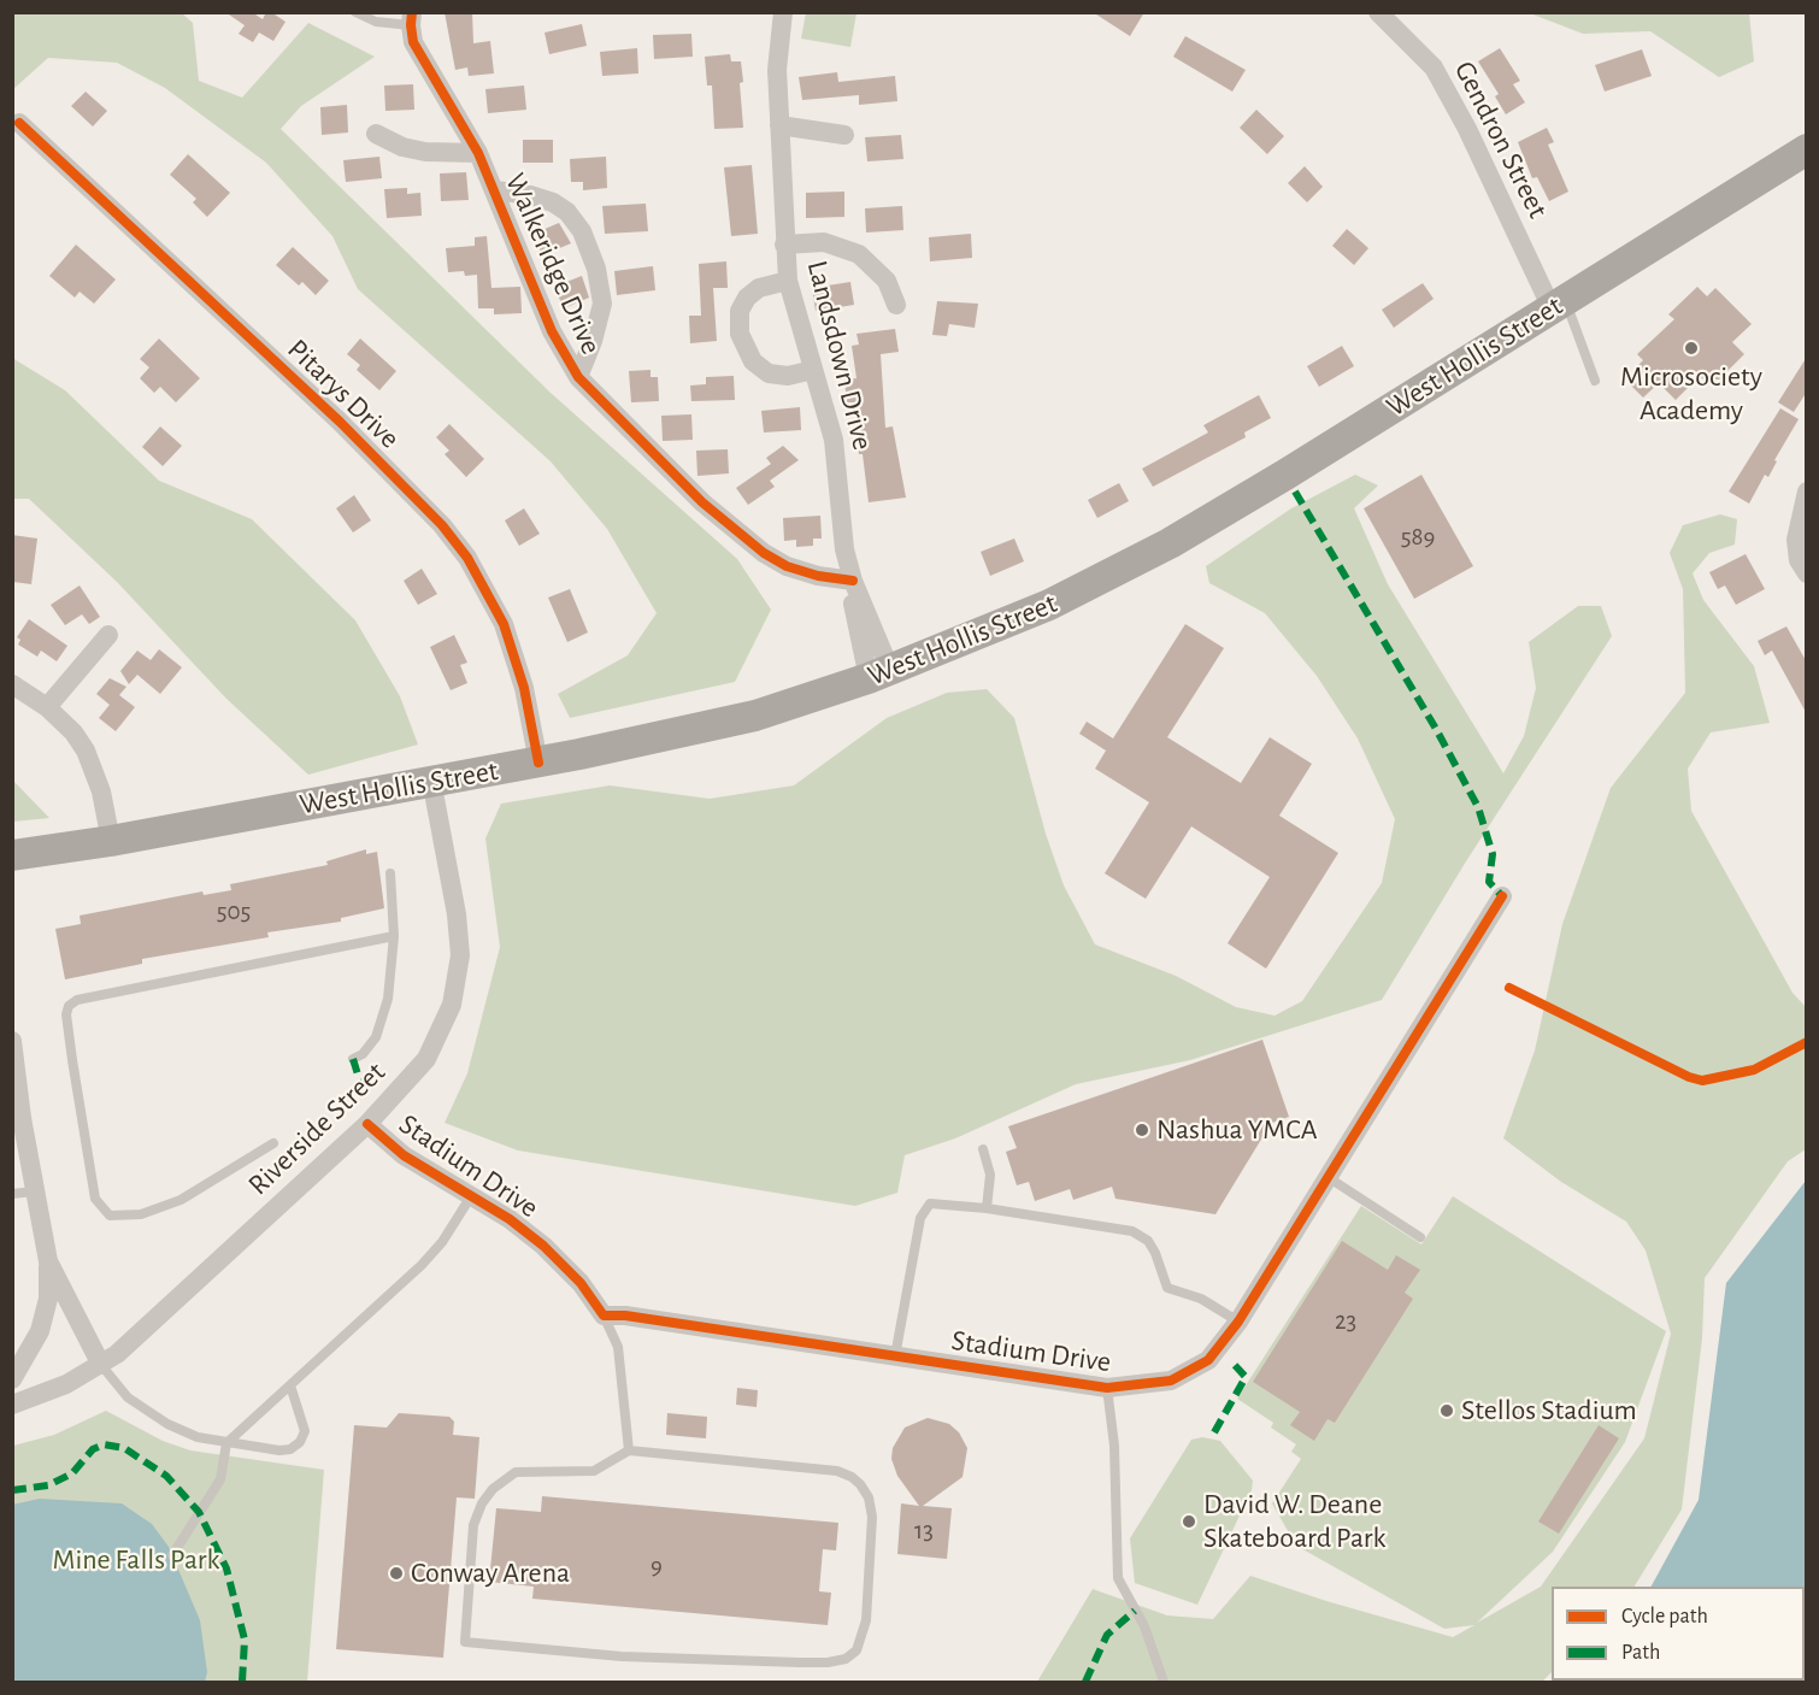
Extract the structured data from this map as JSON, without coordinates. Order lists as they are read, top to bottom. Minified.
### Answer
{"streets":{"main road":["West Hollis Street"],"street":["Gendron Street","Walkeridge Drive","Landsdown Drive","Pitarys Drive","Riverside Street","Stadium Drive"]},"crossings":[["Gendron Street","West Hollis Street"],["Walkeridge Drive","Landsdown Drive"],["Landsdown Drive","West Hollis Street"],["West Hollis Street","Pitarys Drive"],["West Hollis Street","Riverside Street"],["Riverside Street","Stadium Drive"]],"parks":["Mine Falls Park"],"places":["Microsociety Academy","Nashua YMCA","Stellos Stadium","David W. Deane Skateboard Park","Conway Arena"],"house_numbers":["589","505","23","13","9"],"legend":["Cycle path","Path"]}
